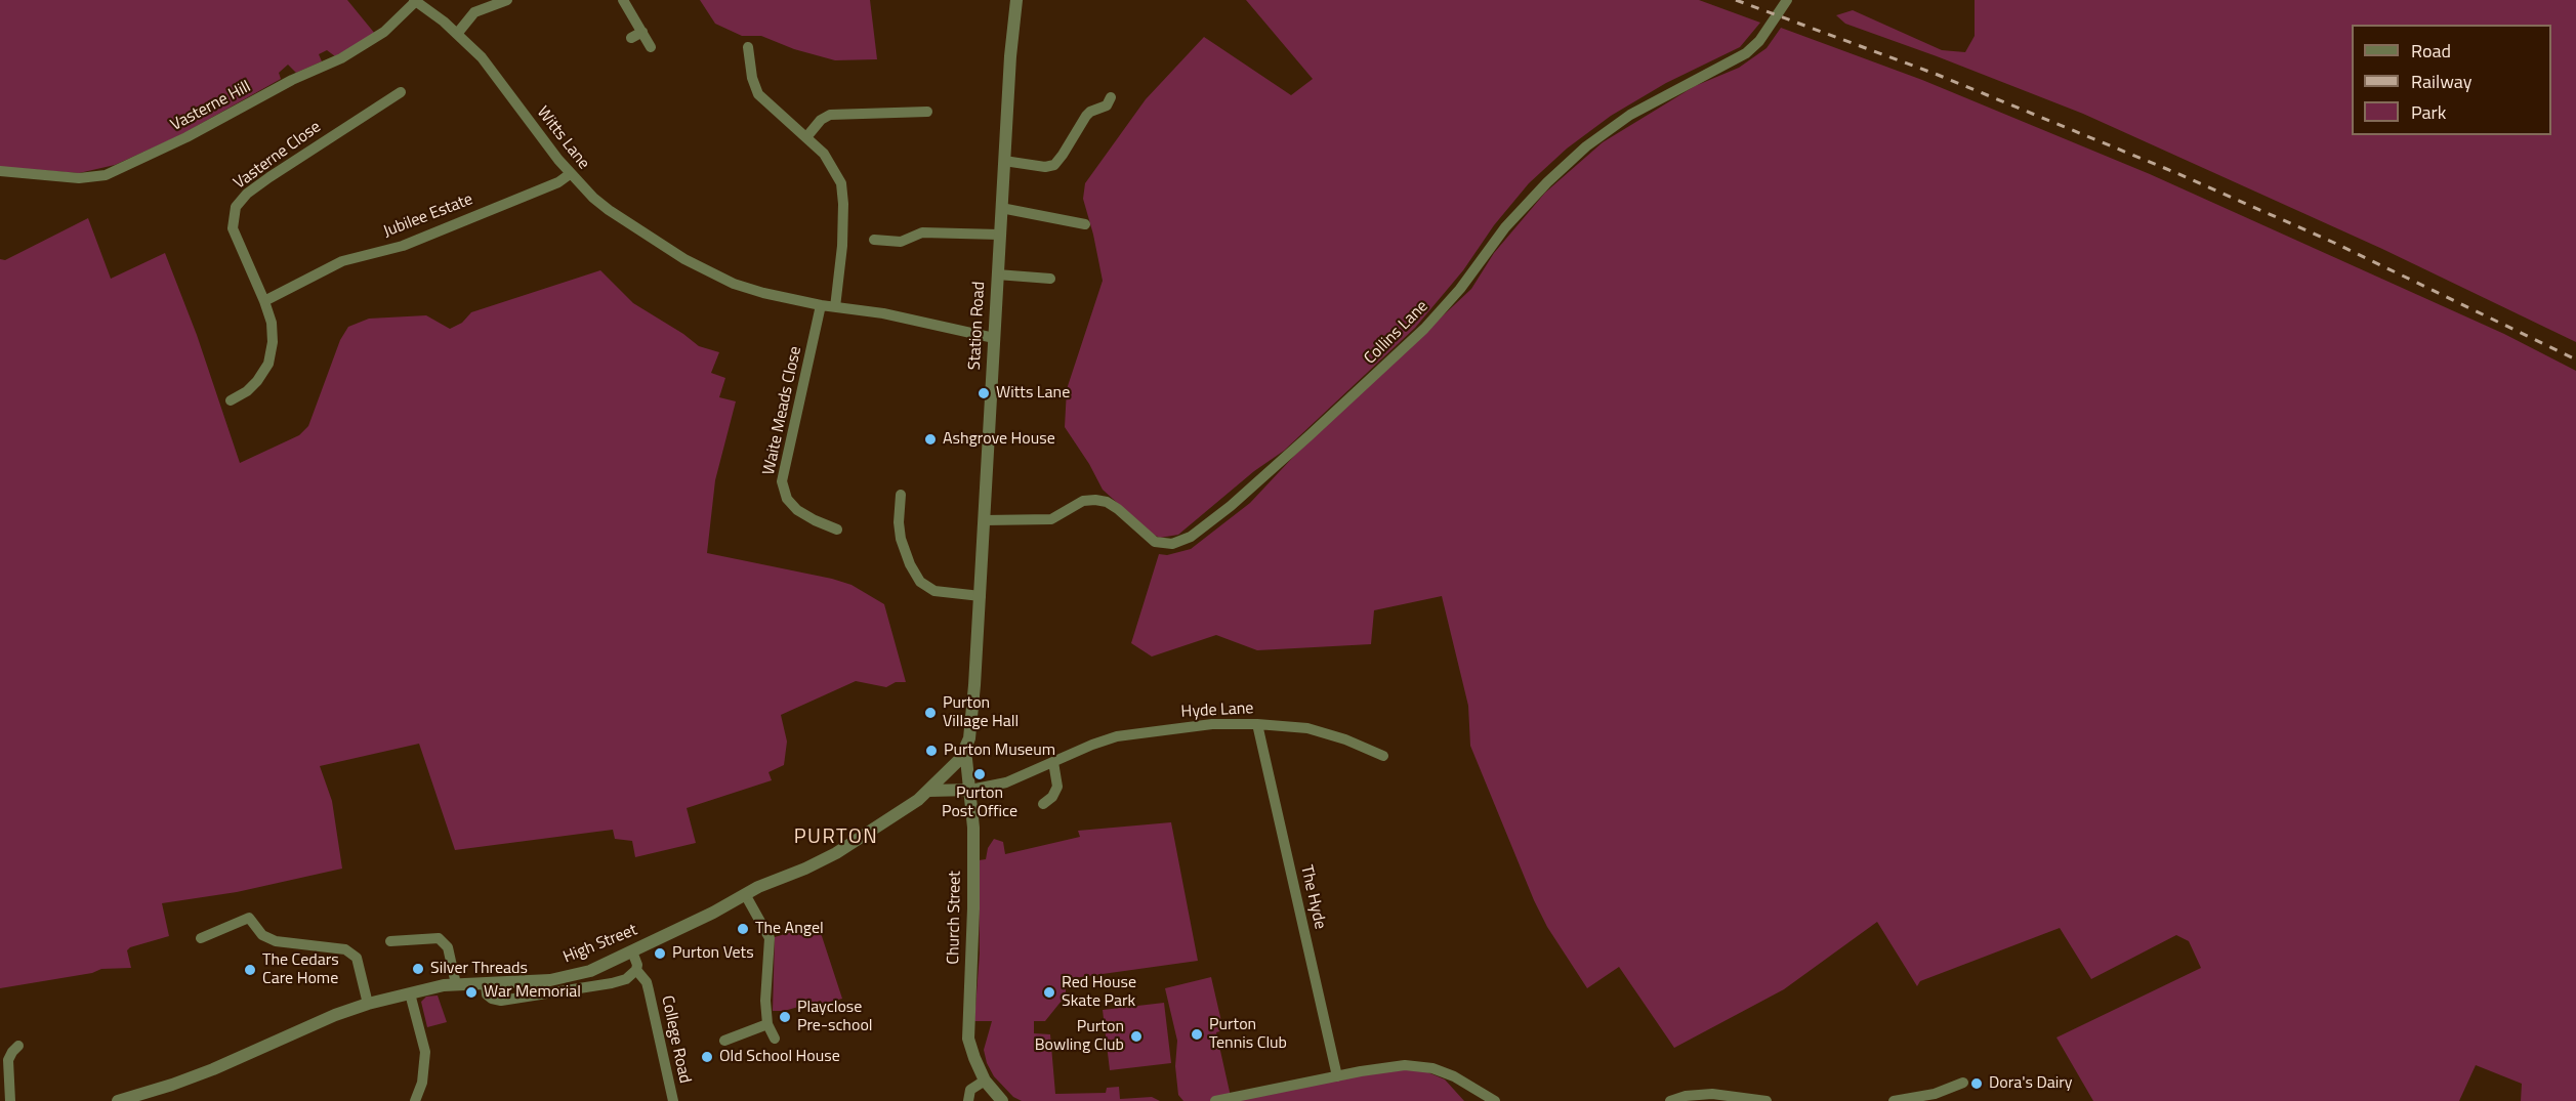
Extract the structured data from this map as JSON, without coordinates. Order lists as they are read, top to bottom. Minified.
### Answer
{"streets":{"street":["Vasterne Hill","Witts Lane","Vasterne Close","Jubilee Estate","Station Road","Collins Lane","Waite Meads Close","Hyde Lane","The Hyde","Church Street","High Street","College Road"]},"crossings":[["Vasterne Hill","Witts Lane"],["Witts Lane","Jubilee Estate"],["Witts Lane","Station Road"],["Witts Lane","Waite Meads Close"],["Vasterne Close","Jubilee Estate"],["Station Road","Collins Lane"],["Station Road","High Street"],["Hyde Lane","The Hyde"],["Hyde Lane","Church Street"],["Church Street","High Street"],["High Street","College Road"]],"districts":["PURTON"],"places":["Witts Lane","Ashgrove House","Purton Village Hall","Purton Museum","Purton Post Office","The Angel","Purton Vets","Silver Threads","The Cedars Care Home","War Memorial","Red House Skate Park","Playclose Pre-school","Purton Tennis Club","Purton Bowling Club","Old School House","Dora's Dairy"],"legend":["Road","Railway","Park"]}
